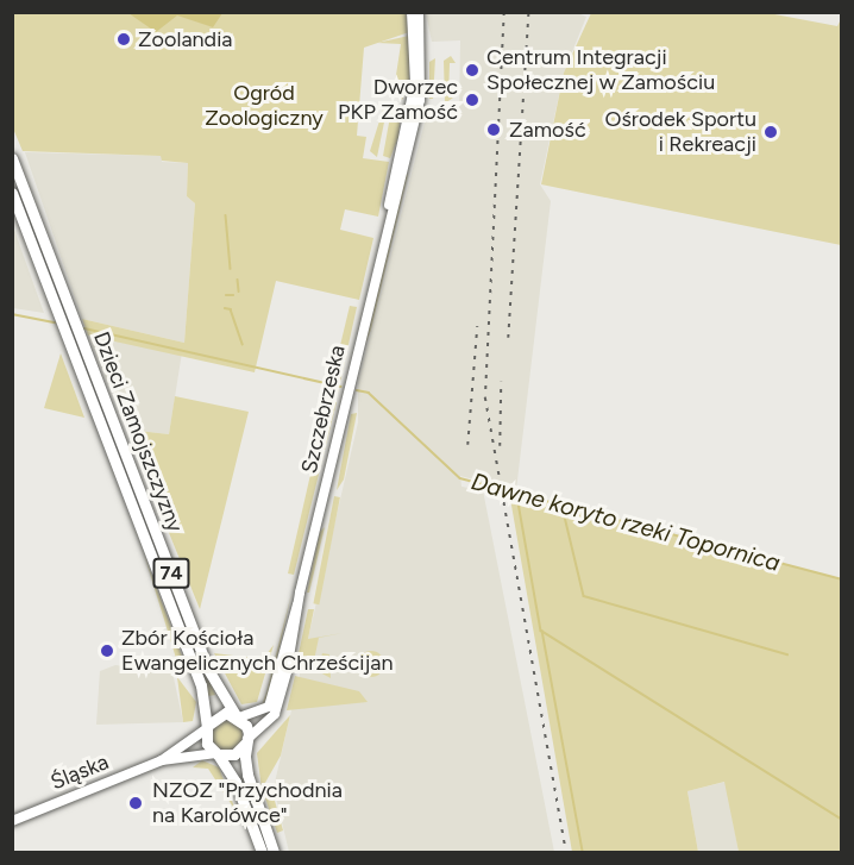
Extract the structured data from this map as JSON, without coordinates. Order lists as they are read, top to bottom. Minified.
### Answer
{"streets":{"main road":["Dzieci Zamojszczyzny","74"],"street":["Szczebrzeska","Śląska"]},"crossings":[["Szczebrzeska","Dzieci Zamojszczyzny"],["Szczebrzeska","74"],["Szczebrzeska","Śląska"],["Dzieci Zamojszczyzny","74"],["Dzieci Zamojszczyzny","Śląska"],["74","Śląska"]],"water":["Dawne koryto rzeki Topornica"],"parks":["Ogród Zoologiczny"],"places":["Zoolandia","Centrum Integracji Społecznej w Zamościu","Dworzec PKP Zamość","Zamość","Ośrodek Sportu i Rekreacji","Zbór Kościoła Ewangelicznych Chrześcijan","NZOZ \"Przychodnia na Karolówce\""]}
